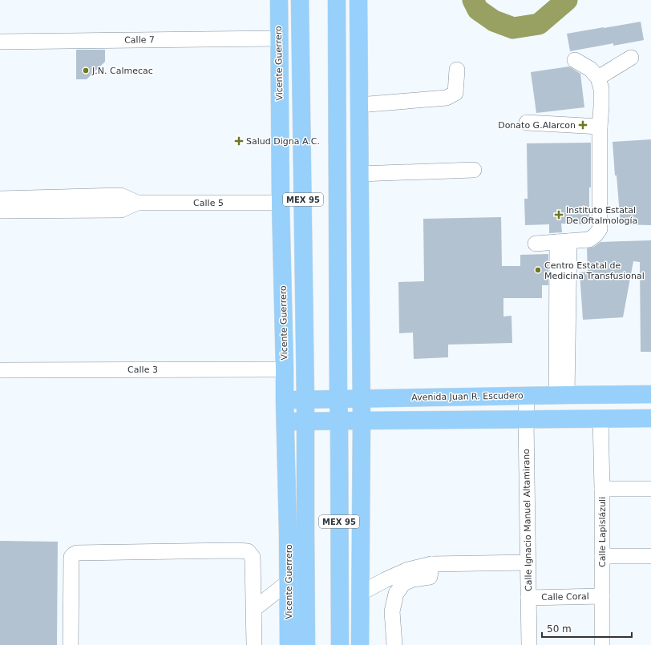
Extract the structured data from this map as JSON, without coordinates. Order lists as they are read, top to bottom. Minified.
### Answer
{"streets":{"main road":["Vicente Guerrero","MEX 95","Avenida Juan R. Escudero"],"street":["Calle 7","Calle 5","Calle 3","Calle Ignacio Manuel Altamirano","Calle Lapislázuli","Calle Coral"]},"crossings":[["Calle 7","Vicente Guerrero"],["Vicente Guerrero","Calle 5"],["Vicente Guerrero","Calle 3"],["Vicente Guerrero","Avenida Juan R. Escudero"],["MEX 95","Avenida Juan R. Escudero"],["Avenida Juan R. Escudero","Calle Ignacio Manuel Altamirano"],["Calle Ignacio Manuel Altamirano","Calle Coral"],["Calle Lapislázuli","Calle Coral"]],"places":{"other":["J.N. Calmecac","Centro Estatal de Medicina Transfusional"],"health":["Donato G.Alarcon","Salud Digna A.C.","Instituto Estatal De Oftalmología"]},"scale_bar":"50 m"}
